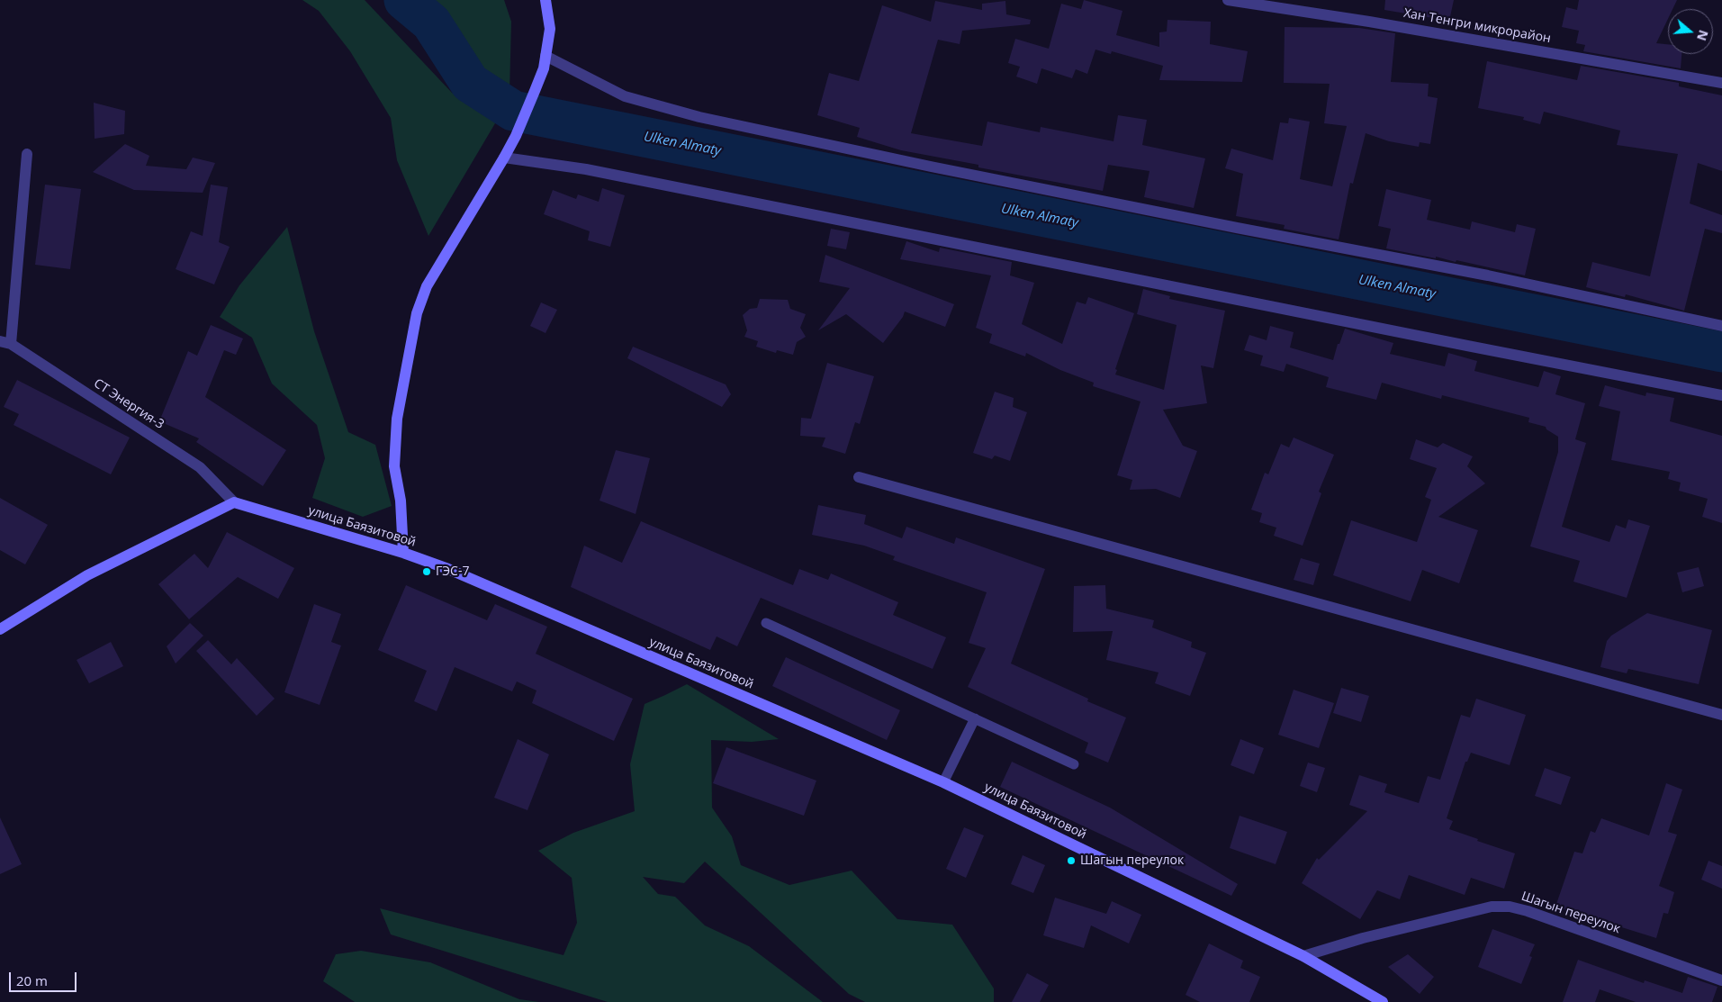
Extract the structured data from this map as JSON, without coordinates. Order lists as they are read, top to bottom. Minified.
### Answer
{"streets":{"street":["Хан Тенгри микрорайон","СТ Энергия-3","улица Баязитовой","Шагын переулок"]},"crossings":[["СТ Энергия-3","улица Баязитовой"],["улица Баязитовой","Шагын переулок"]],"water":["Ulken Almaty"],"places":["ГЭС-7","Шагын переулок"],"scale_bar":"20 m","north":"right"}
